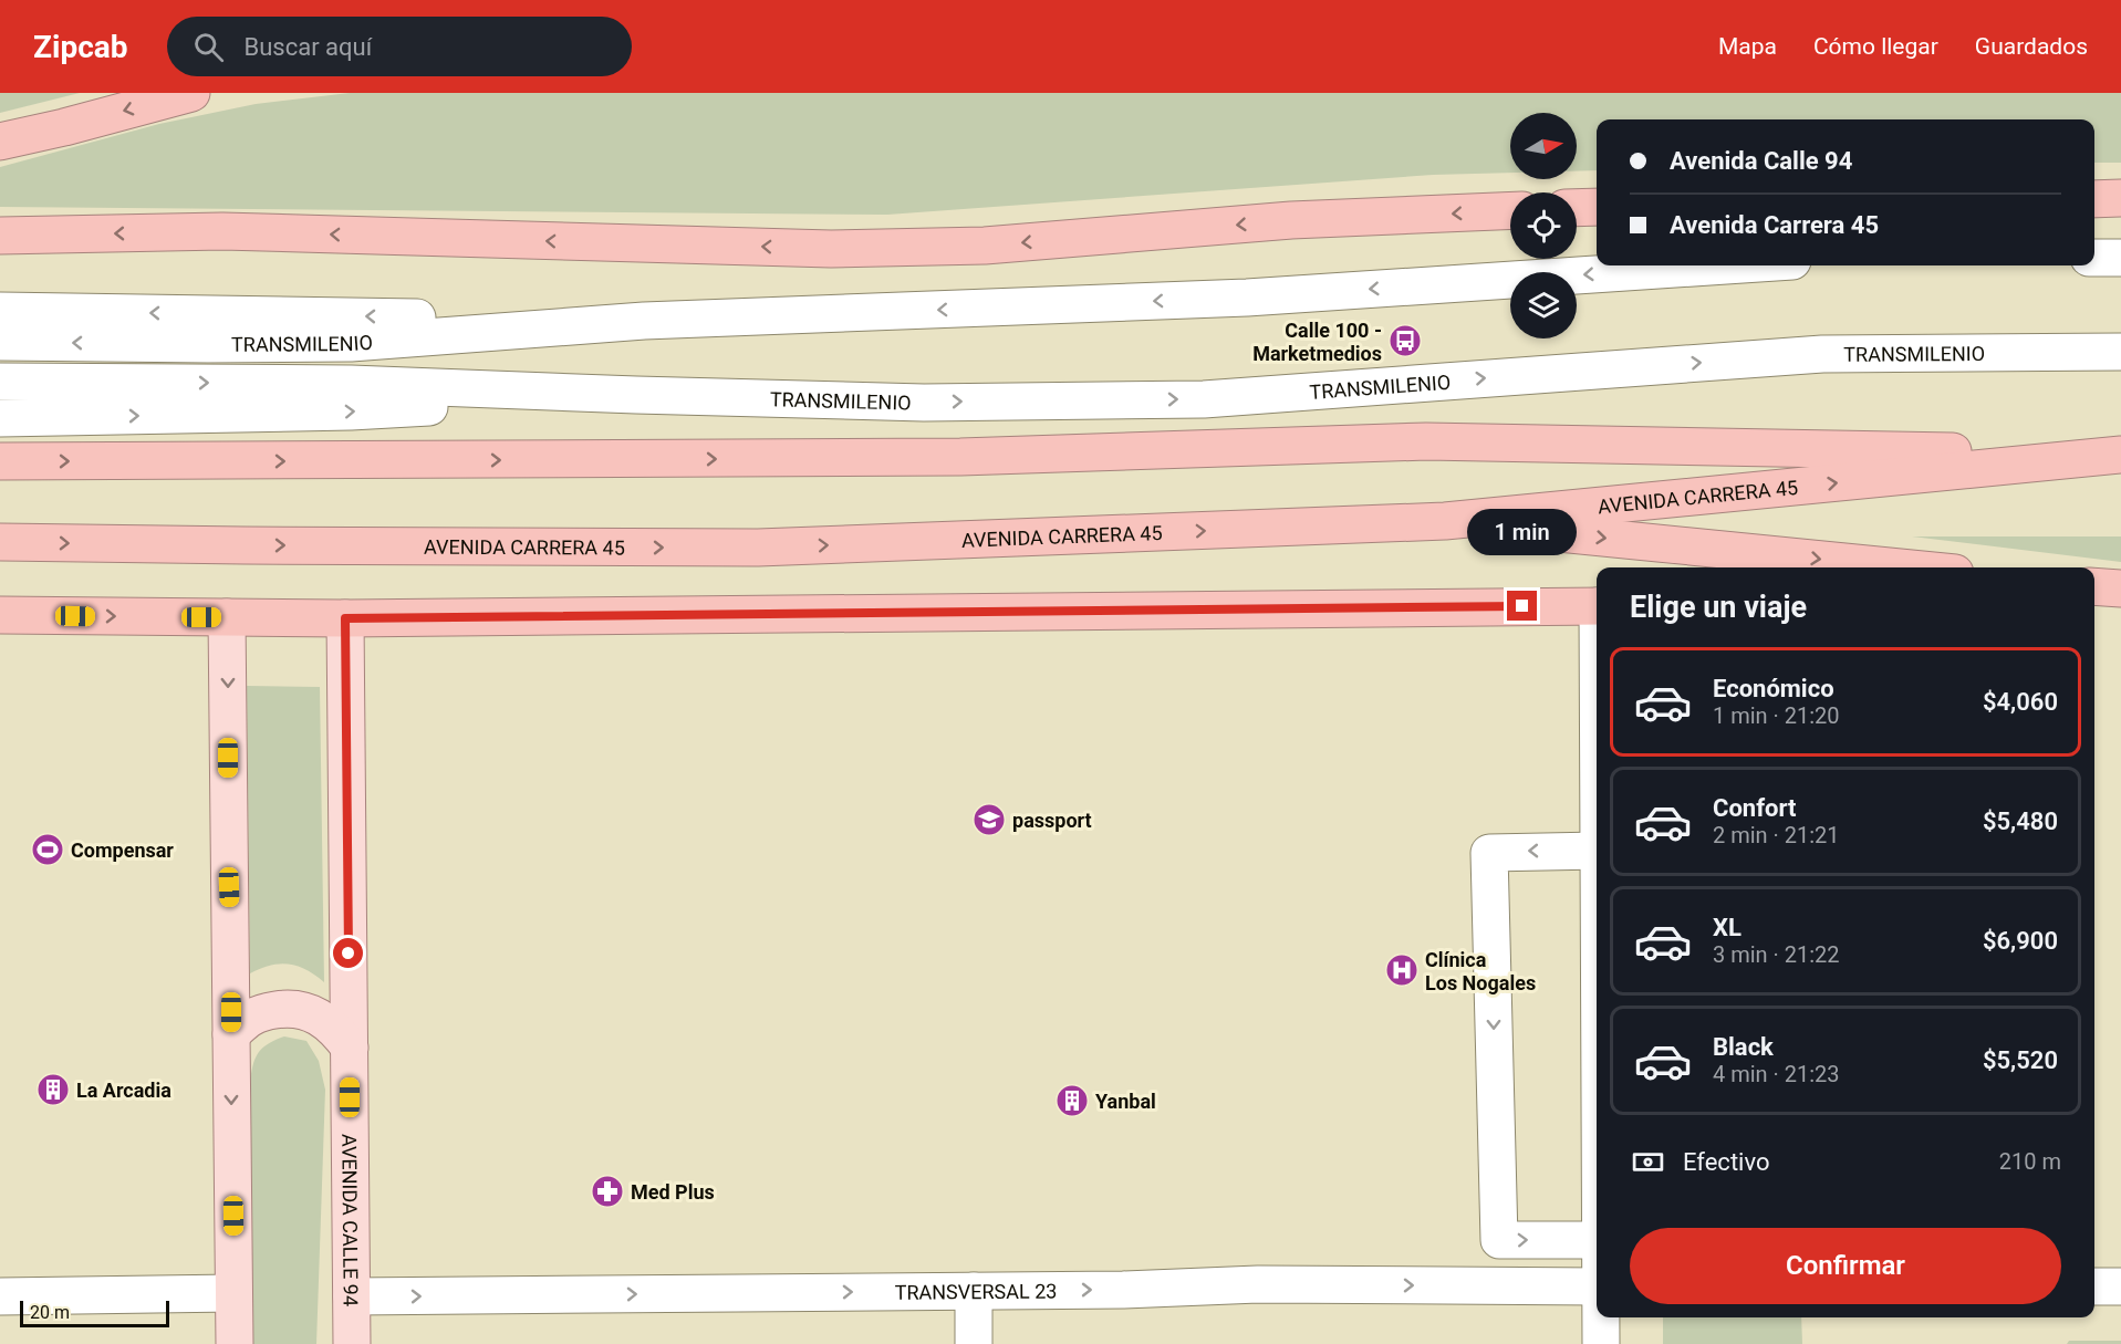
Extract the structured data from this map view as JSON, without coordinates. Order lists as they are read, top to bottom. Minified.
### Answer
{"streets":{"highway":["AVENIDA CARRERA 45"],"main road":["AVENIDA CALLE 94"],"street":["TRANSMILENIO","TRANSVERSAL 23"]},"crossings":[["AVENIDA CALLE 94","TRANSVERSAL 23"]],"one_way":["TRANSVERSAL 23"],"places":{"bus stop":["Calle 100 - Marketmedios"],"school or university":["passport"],"sports":["Compensar"],"hospital":["Clínica Los Nogales"],"building":["La Arcadia","Yanbal"],"pharmacy":["Med Plus"]},"scale_bar":"20 m","north":"right","page":{"header":"Zipcab","search":"Buscar aquí","nav":["Mapa","Cómo llegar","Guardados"],"banner":["Avenida Calle 94","Avenida Carrera 45"],"bubble":"1 min","heading":"Elige un viaje","list":[{"name":"Económico","note":"1 min · 21:20","value":"$4,060"},{"name":"Confort","note":"2 min · 21:21","value":"$5,480"},{"name":"XL","note":"3 min · 21:22","value":"$6,900"},{"name":"Black","note":"4 min · 21:23","value":"$5,520"}],"pay":["Efectivo","210 m"],"buttons":"Confirmar","scale":"20 m"}}
